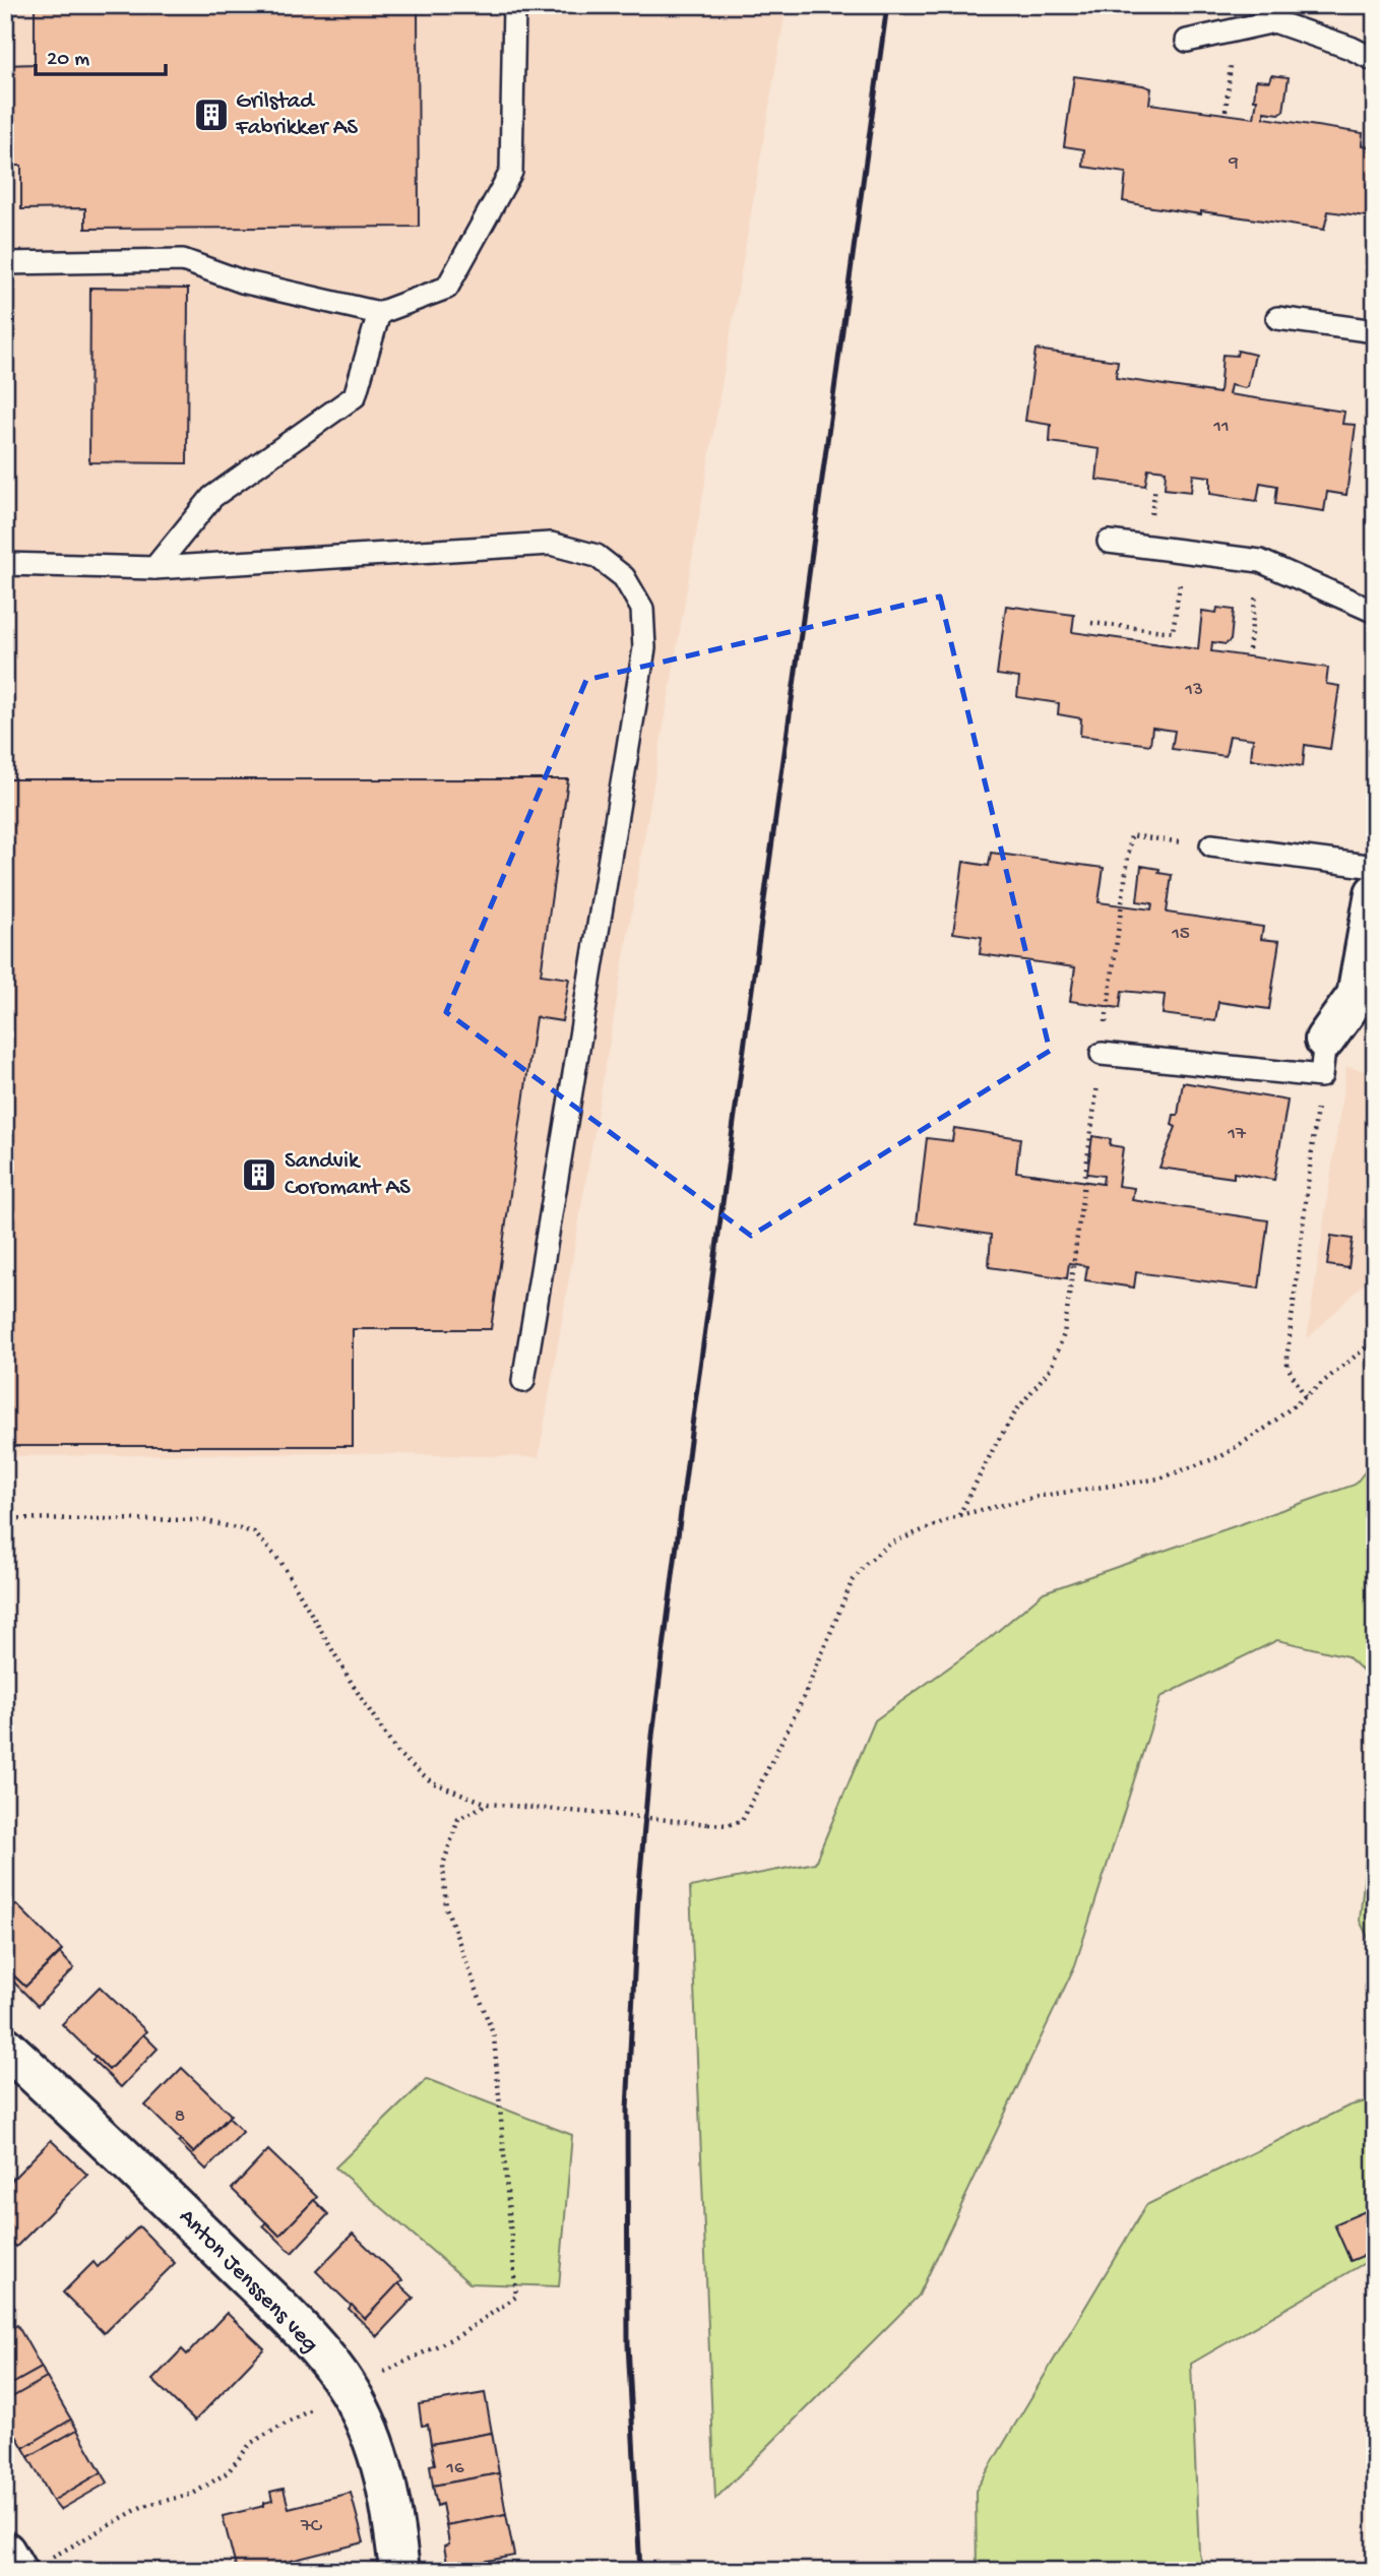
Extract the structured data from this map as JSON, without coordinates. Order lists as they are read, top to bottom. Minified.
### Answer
{"streets":{"street":["Anton Jenssens veg"]},"places":{"building":["Grilstad Fabrikker AS","Sandvik Coromant AS"]},"house_numbers":["9","11","13","15","17","8","16","7C"],"scale_bar":"20 m"}
